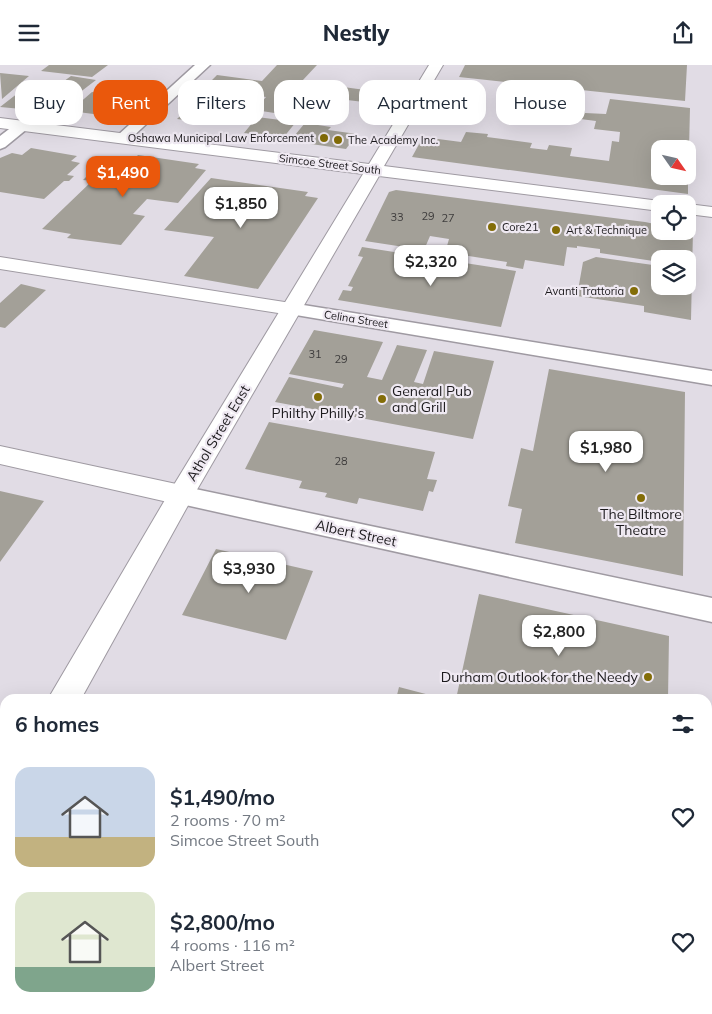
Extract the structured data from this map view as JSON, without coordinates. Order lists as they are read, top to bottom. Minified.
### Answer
{"streets":{"main road":["Simcoe Street South","Celina Street","Athol Street East","Albert Street"]},"crossings":[["Simcoe Street South","Athol Street East"],["Celina Street","Athol Street East"],["Athol Street East","Albert Street"]],"places":["Oshawa Municipal Law Enforcement","The Academy Inc.","Core21","Art & Technique","Avanti Trattoria","Philthy Philly's","General Pub and Grill","The Biltmore Theatre","Durham Outlook for the Needy"],"house_numbers":["29","33","27","31","29","28"],"north":"bottom right","page":{"header":"Nestly","chip":["Buy","Rent","Filters","New","Apartment","House"],"price":["$1,490","$1,850","$2,320","$1,980","$3,930","$2,800"],"heading":"6 homes","list":[{"name":"$1,490/mo","note":"2 rooms · 70 m² · Simcoe Street South"},{"name":"$2,800/mo","note":"4 rooms · 116 m² · Albert Street"}]}}
